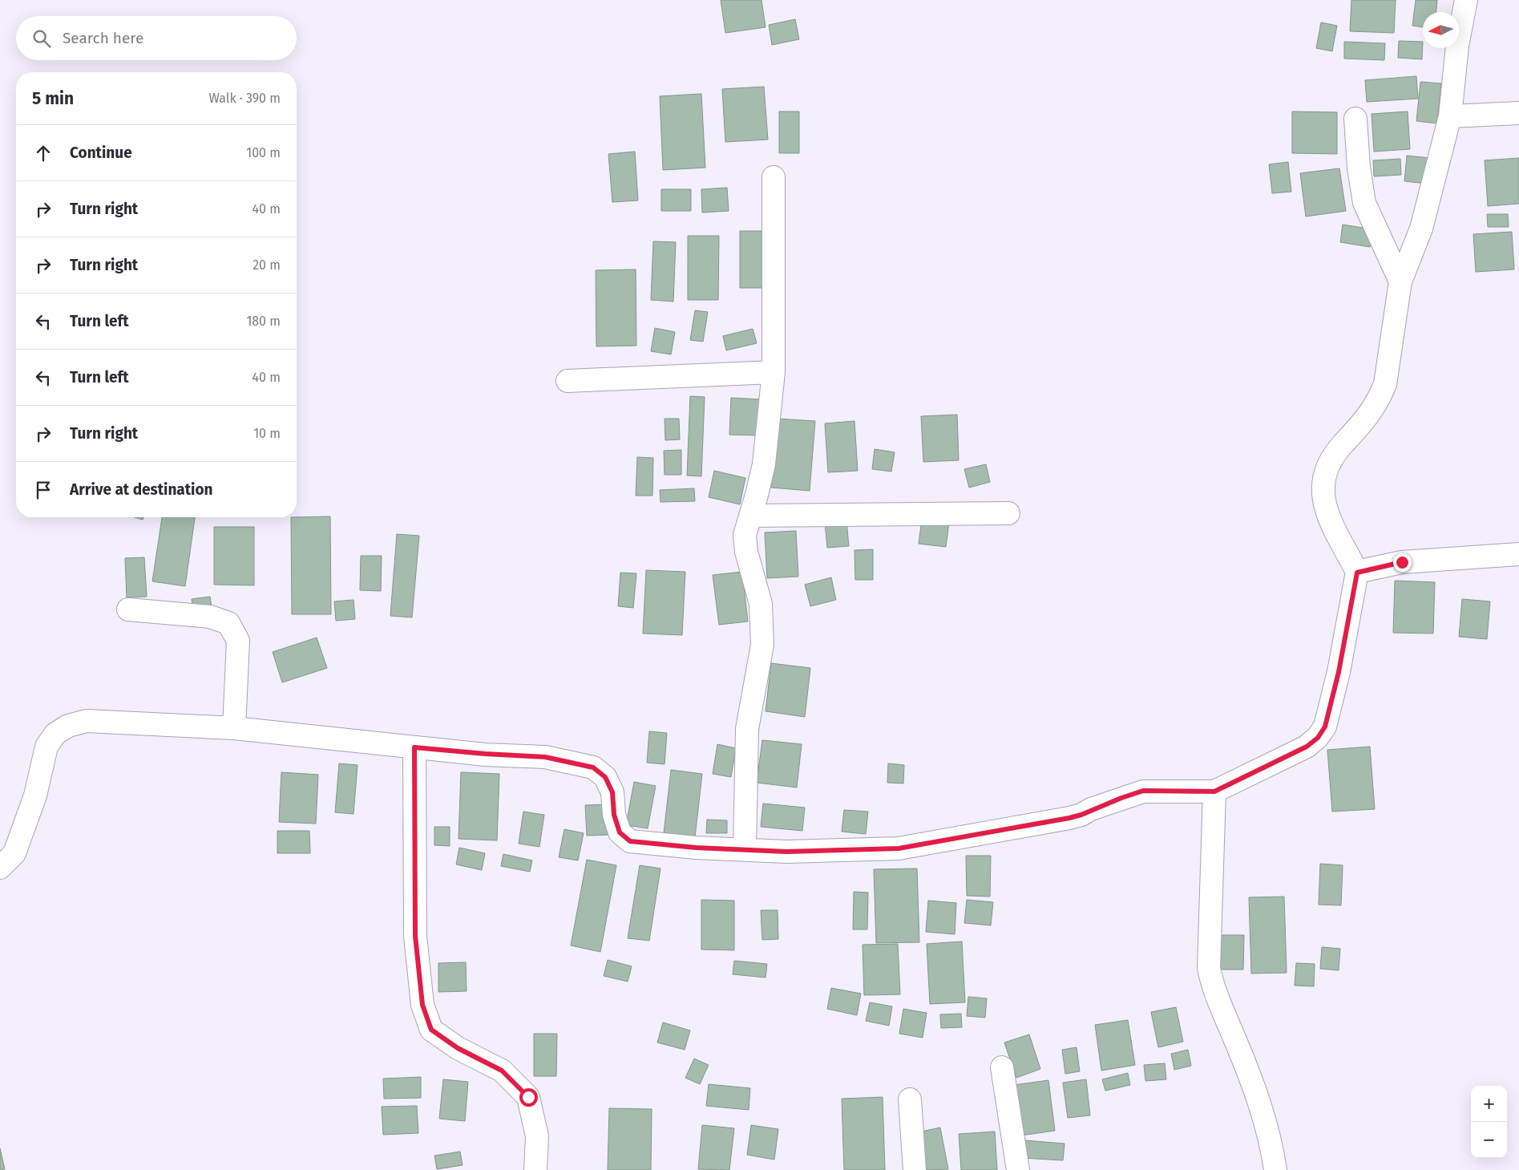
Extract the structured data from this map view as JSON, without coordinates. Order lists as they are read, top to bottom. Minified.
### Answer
{"north":"left","page":{"search":"Search here","heading":["5 min","Walk · 390 m"],"list":[["Continue","100 m"],["Turn right","40 m"],["Turn right","20 m"],["Turn left","180 m"],["Turn left","40 m"],["Turn right","10 m"],"Arrive at destination"],"map_buttons":["+","−"]}}
